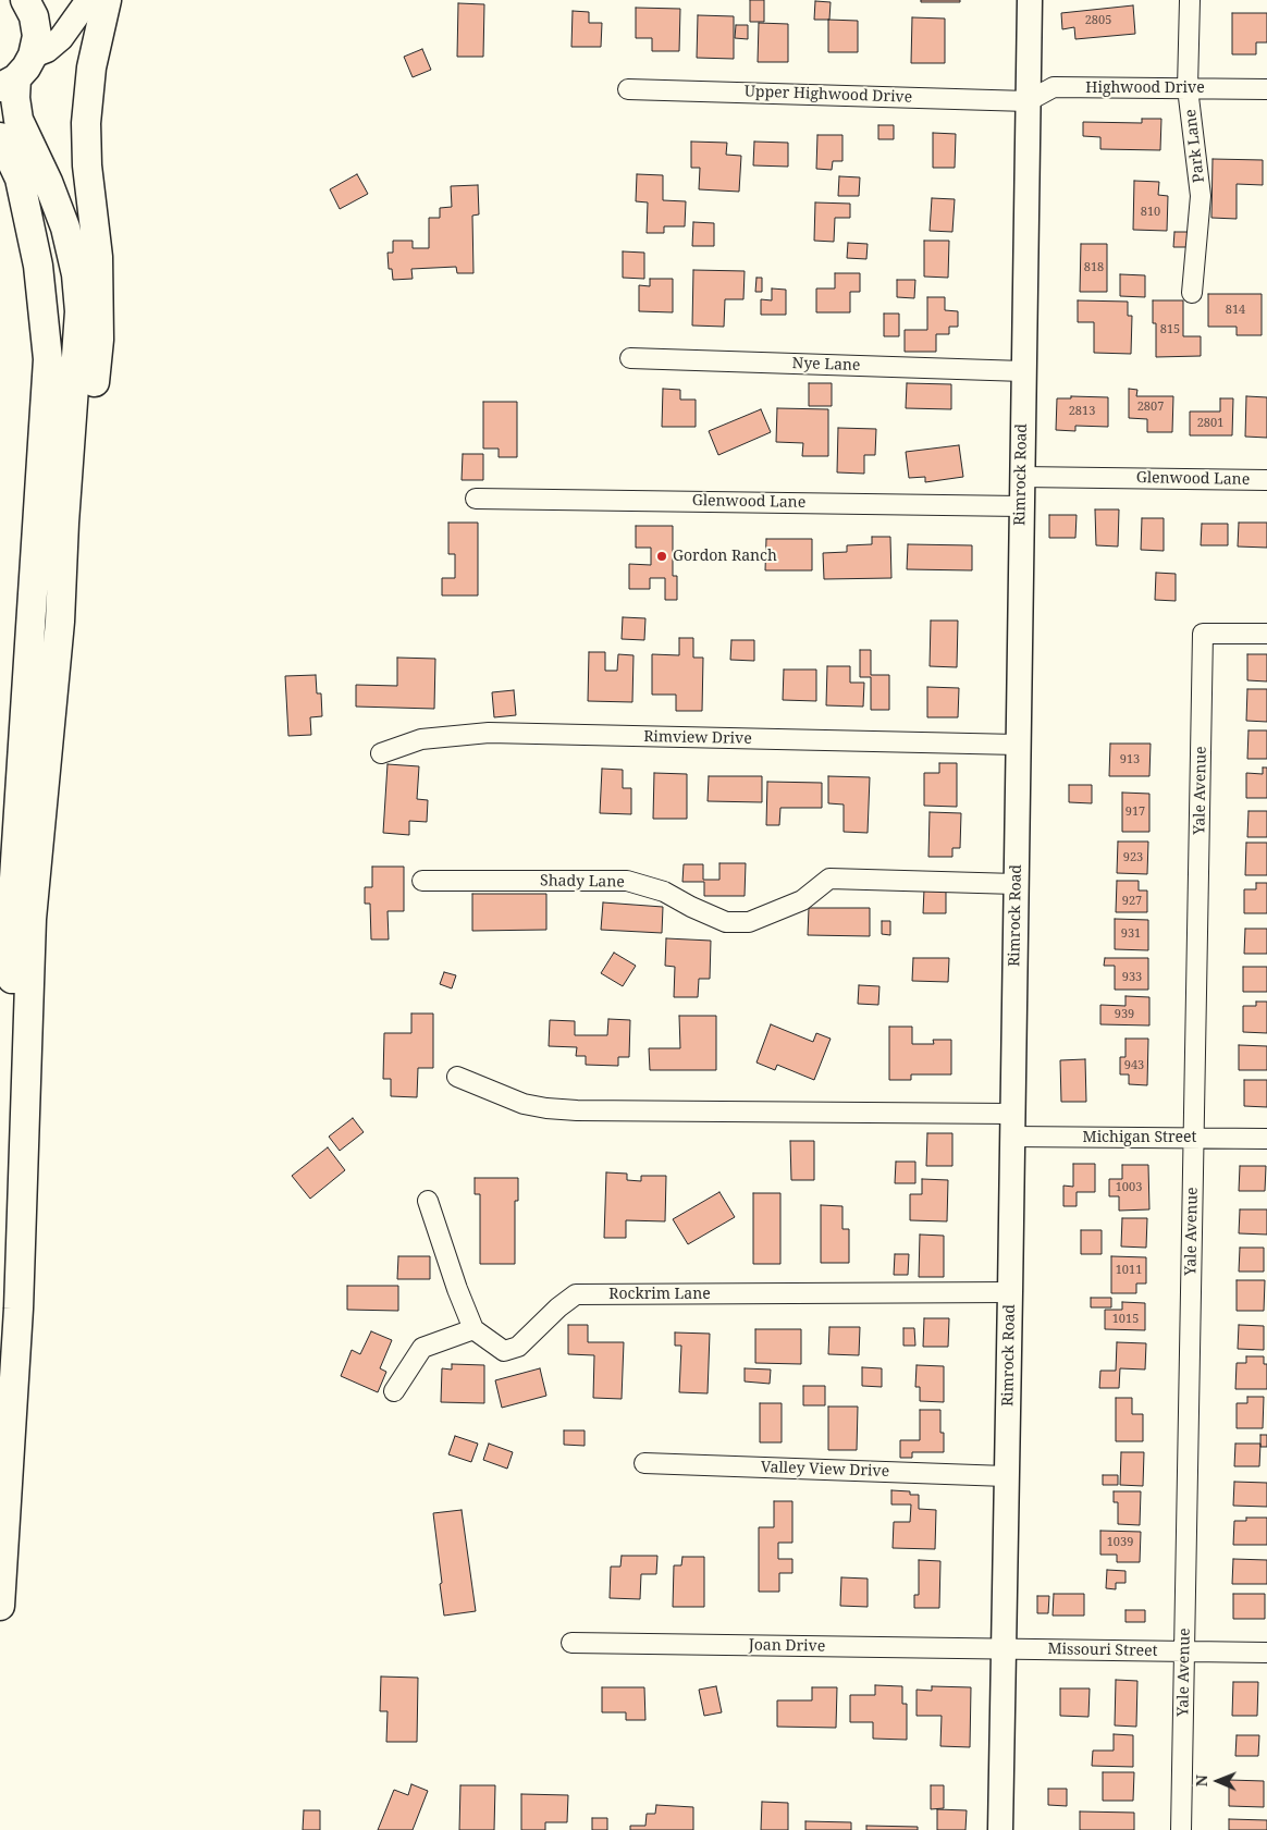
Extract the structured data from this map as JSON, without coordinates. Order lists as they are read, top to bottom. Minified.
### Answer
{"streets":{"main road":["Rimrock Road"],"street":["Highwood Drive","Upper Highwood Drive","Park Lane","Nye Lane","Glenwood Lane","Rimview Drive","Yale Avenue","Shady Lane","Michigan Street","Rockrim Lane","Valley View Drive","Joan Drive","Missouri Street"]},"crossings":[["Highwood Drive","Upper Highwood Drive"],["Highwood Drive","Park Lane"],["Highwood Drive","Rimrock Road"],["Upper Highwood Drive","Rimrock Road"],["Nye Lane","Rimrock Road"],["Rimrock Road","Glenwood Lane"],["Rimrock Road","Rimview Drive"],["Rimrock Road","Shady Lane"],["Rimrock Road","Michigan Street"],["Rimrock Road","Rockrim Lane"],["Rimrock Road","Valley View Drive"],["Rimrock Road","Joan Drive"],["Rimrock Road","Missouri Street"],["Yale Avenue","Michigan Street"],["Yale Avenue","Missouri Street"],["Joan Drive","Missouri Street"]],"places":["Gordon Ranch"],"house_numbers":["2805","810","818","814","815","2807","2813","2801","913","917","923","927","931","933","939","943","1003","1011","1015","1039"],"north":"left"}
